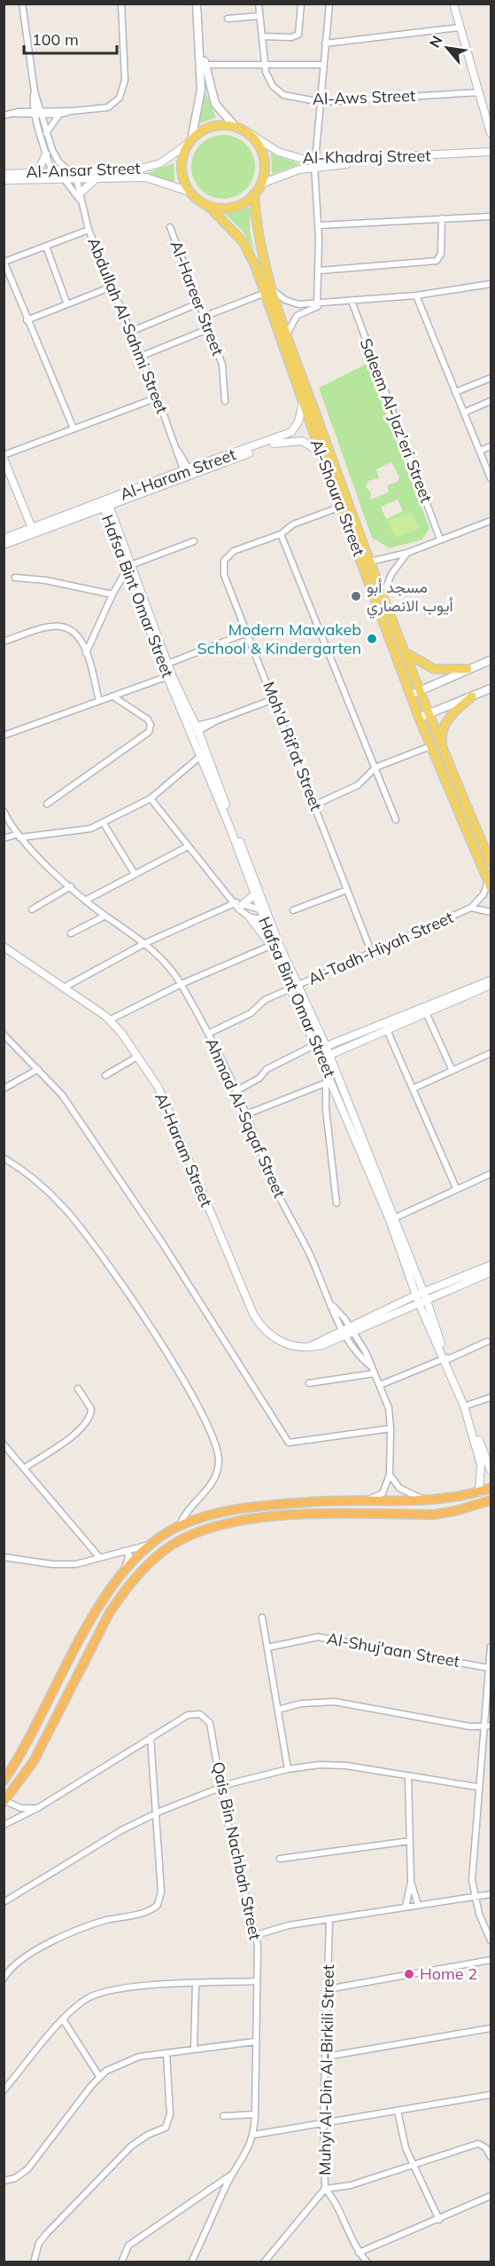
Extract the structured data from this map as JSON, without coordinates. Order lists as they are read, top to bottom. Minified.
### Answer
{"streets":{"main road":["Al-Shoura Street"],"street":["Al-Aws Street","Al-Khadraj Street","Al-Ansar Street","Al-Hareer Street","Abdullah Al-Sahmi Street","Saleem Al-Jaz'eri Street","Al-Haram Street","Hafsa Bint Omar Street","Moh'd Rif'at Street","Al-Tadh-Hiyah Street","Ahmad Al-Sqqaf Street","Al-Shuj'aan Street","Qais Bin Nachbah Street","Muhyi Al-Din Al-Birkili Street"]},"crossings":[["Al-Khadraj Street","Al-Ansar Street"],["Al-Khadraj Street","Al-Shoura Street"],["Al-Ansar Street","Abdullah Al-Sahmi Street"],["Al-Ansar Street","Al-Shoura Street"],["Abdullah Al-Sahmi Street","Al-Haram Street"],["Al-Haram Street","Al-Shoura Street"],["Al-Haram Street","Hafsa Bint Omar Street"],["Al-Haram Street","Ahmad Al-Sqqaf Street"],["Al-Shoura Street","Moh'd Rif'at Street"],["Al-Shoura Street","Al-Tadh-Hiyah Street"],["Hafsa Bint Omar Street","Al-Tadh-Hiyah Street"],["Moh'd Rif'at Street","Al-Tadh-Hiyah Street"],["Al-Tadh-Hiyah Street","Ahmad Al-Sqqaf Street"]],"places":["مسجد أبو أيوب الانصاري","Modern Mawakeb School & Kindergarten","Home 2"],"scale_bar":"100 m","north":"top left"}
